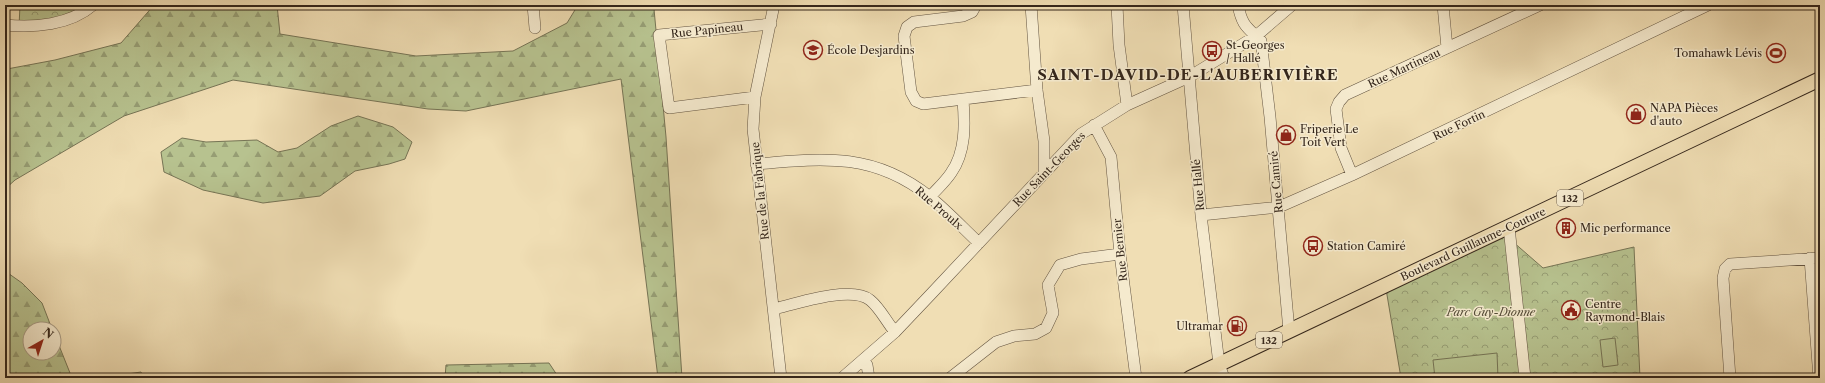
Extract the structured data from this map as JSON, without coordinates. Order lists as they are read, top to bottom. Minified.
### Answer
{"streets":{"main road":["132","Boulevard Guillaume-Couture"],"street":["Rue Papineau","Rue Martineau","Rue Fortin","Rue Saint-Georges","Rue Camiré","Rue Hallé","Rue de la Fabrique","Rue Proulx","Rue Bernier"]},"crossings":[["Rue Papineau","Rue de la Fabrique"],["Rue Martineau","Rue Fortin"],["Rue Fortin","Rue Camiré"],["Rue Fortin","Rue Hallé"],["Rue Saint-Georges","Rue Camiré"],["Rue Saint-Georges","Rue Hallé"],["Rue Saint-Georges","Rue Proulx"],["Rue Saint-Georges","Rue Bernier"],["Rue Camiré","Boulevard Guillaume-Couture"],["Rue Hallé","Boulevard Guillaume-Couture"],["Rue de la Fabrique","Rue Proulx"]],"districts":["SAINT-DAVID-DE-L'AUBERIVIÈRE"],"parks":["Parc Guy-Dionne"],"places":{"school or university":["École Desjardins"],"bus stop":["St-Georges / Hallé","Station Camiré"],"sports":["Tomahawk Lévis"],"shop":["NAPA Pièces d'auto","Friperie Le Toit Vert"],"building":["Mic performance"],"public building":["Centre Raymond-Blais"],"fuel station":["Ultramar"]},"north":"top right"}
